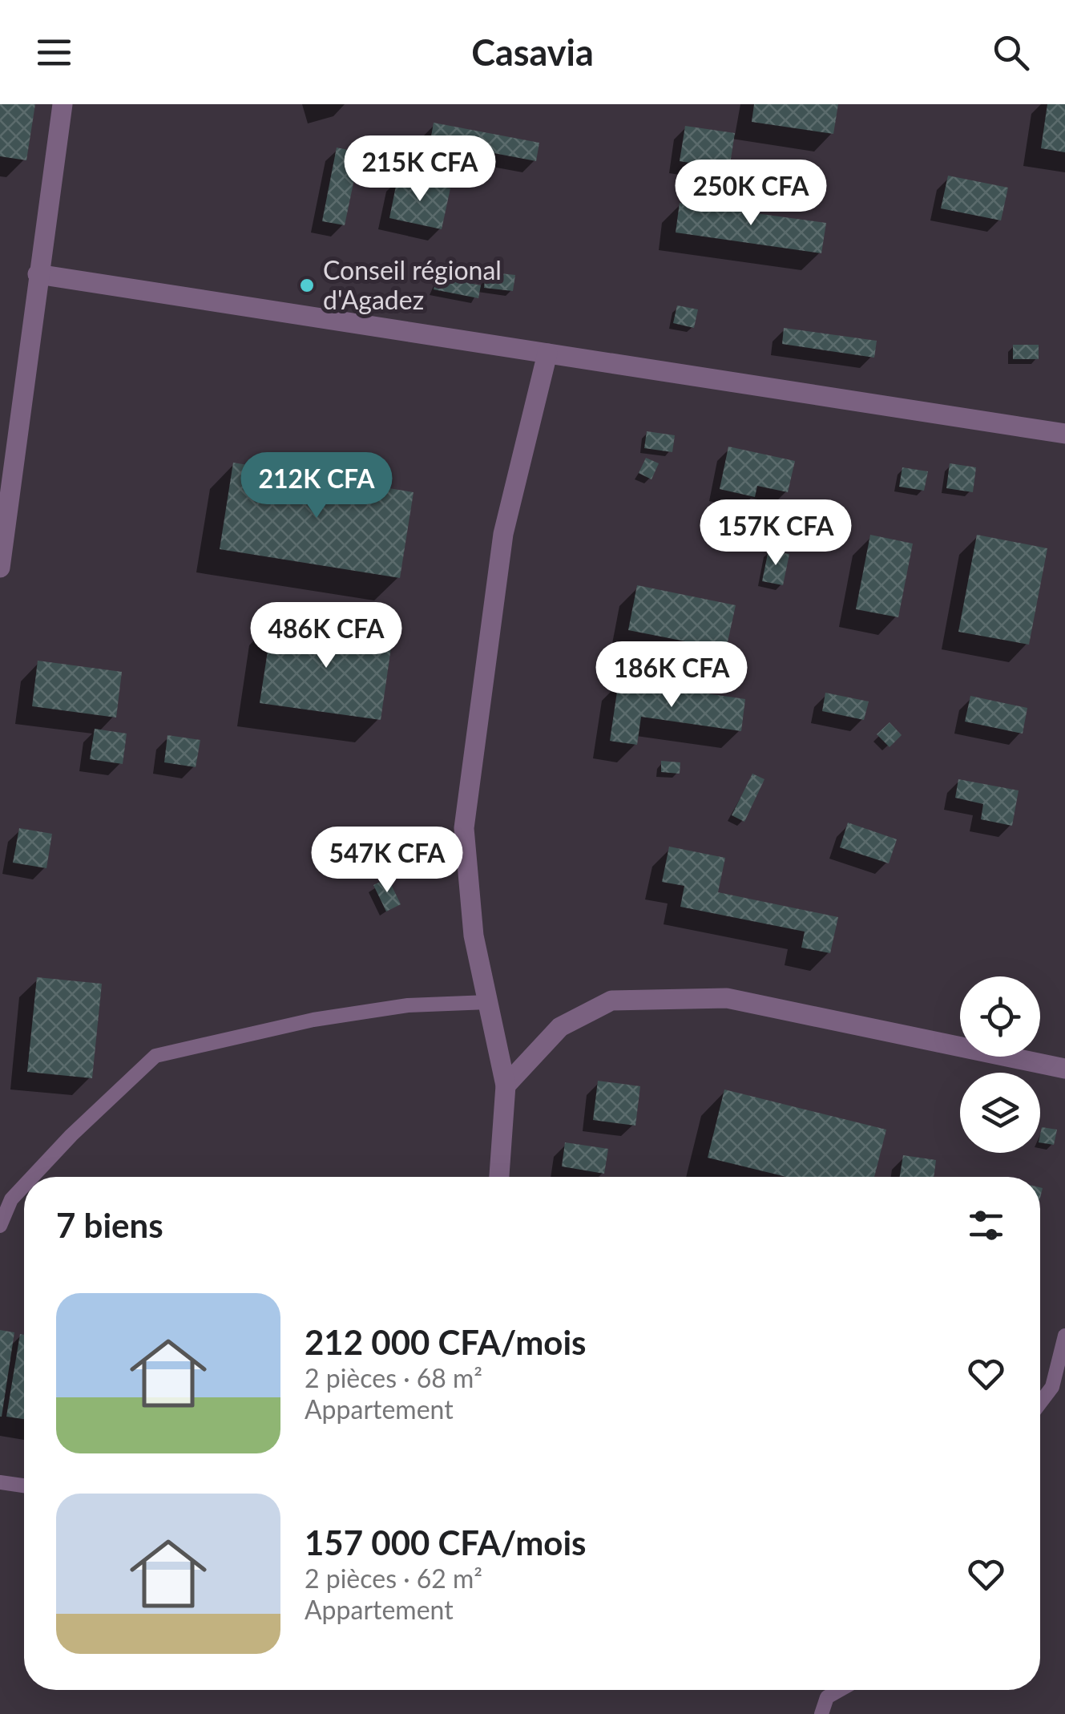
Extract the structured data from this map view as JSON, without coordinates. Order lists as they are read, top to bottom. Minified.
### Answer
{"places":["Conseil régional d'Agadez"],"page":{"header":"Casavia","price":["215K CFA","250K CFA","212K CFA","157K CFA","486K CFA","186K CFA","547K CFA"],"heading":"7 biens","list":[{"name":"212 000 CFA/mois","note":"2 pièces · 68 m² · Appartement"},{"name":"157 000 CFA/mois","note":"2 pièces · 62 m² · Appartement"}]}}
